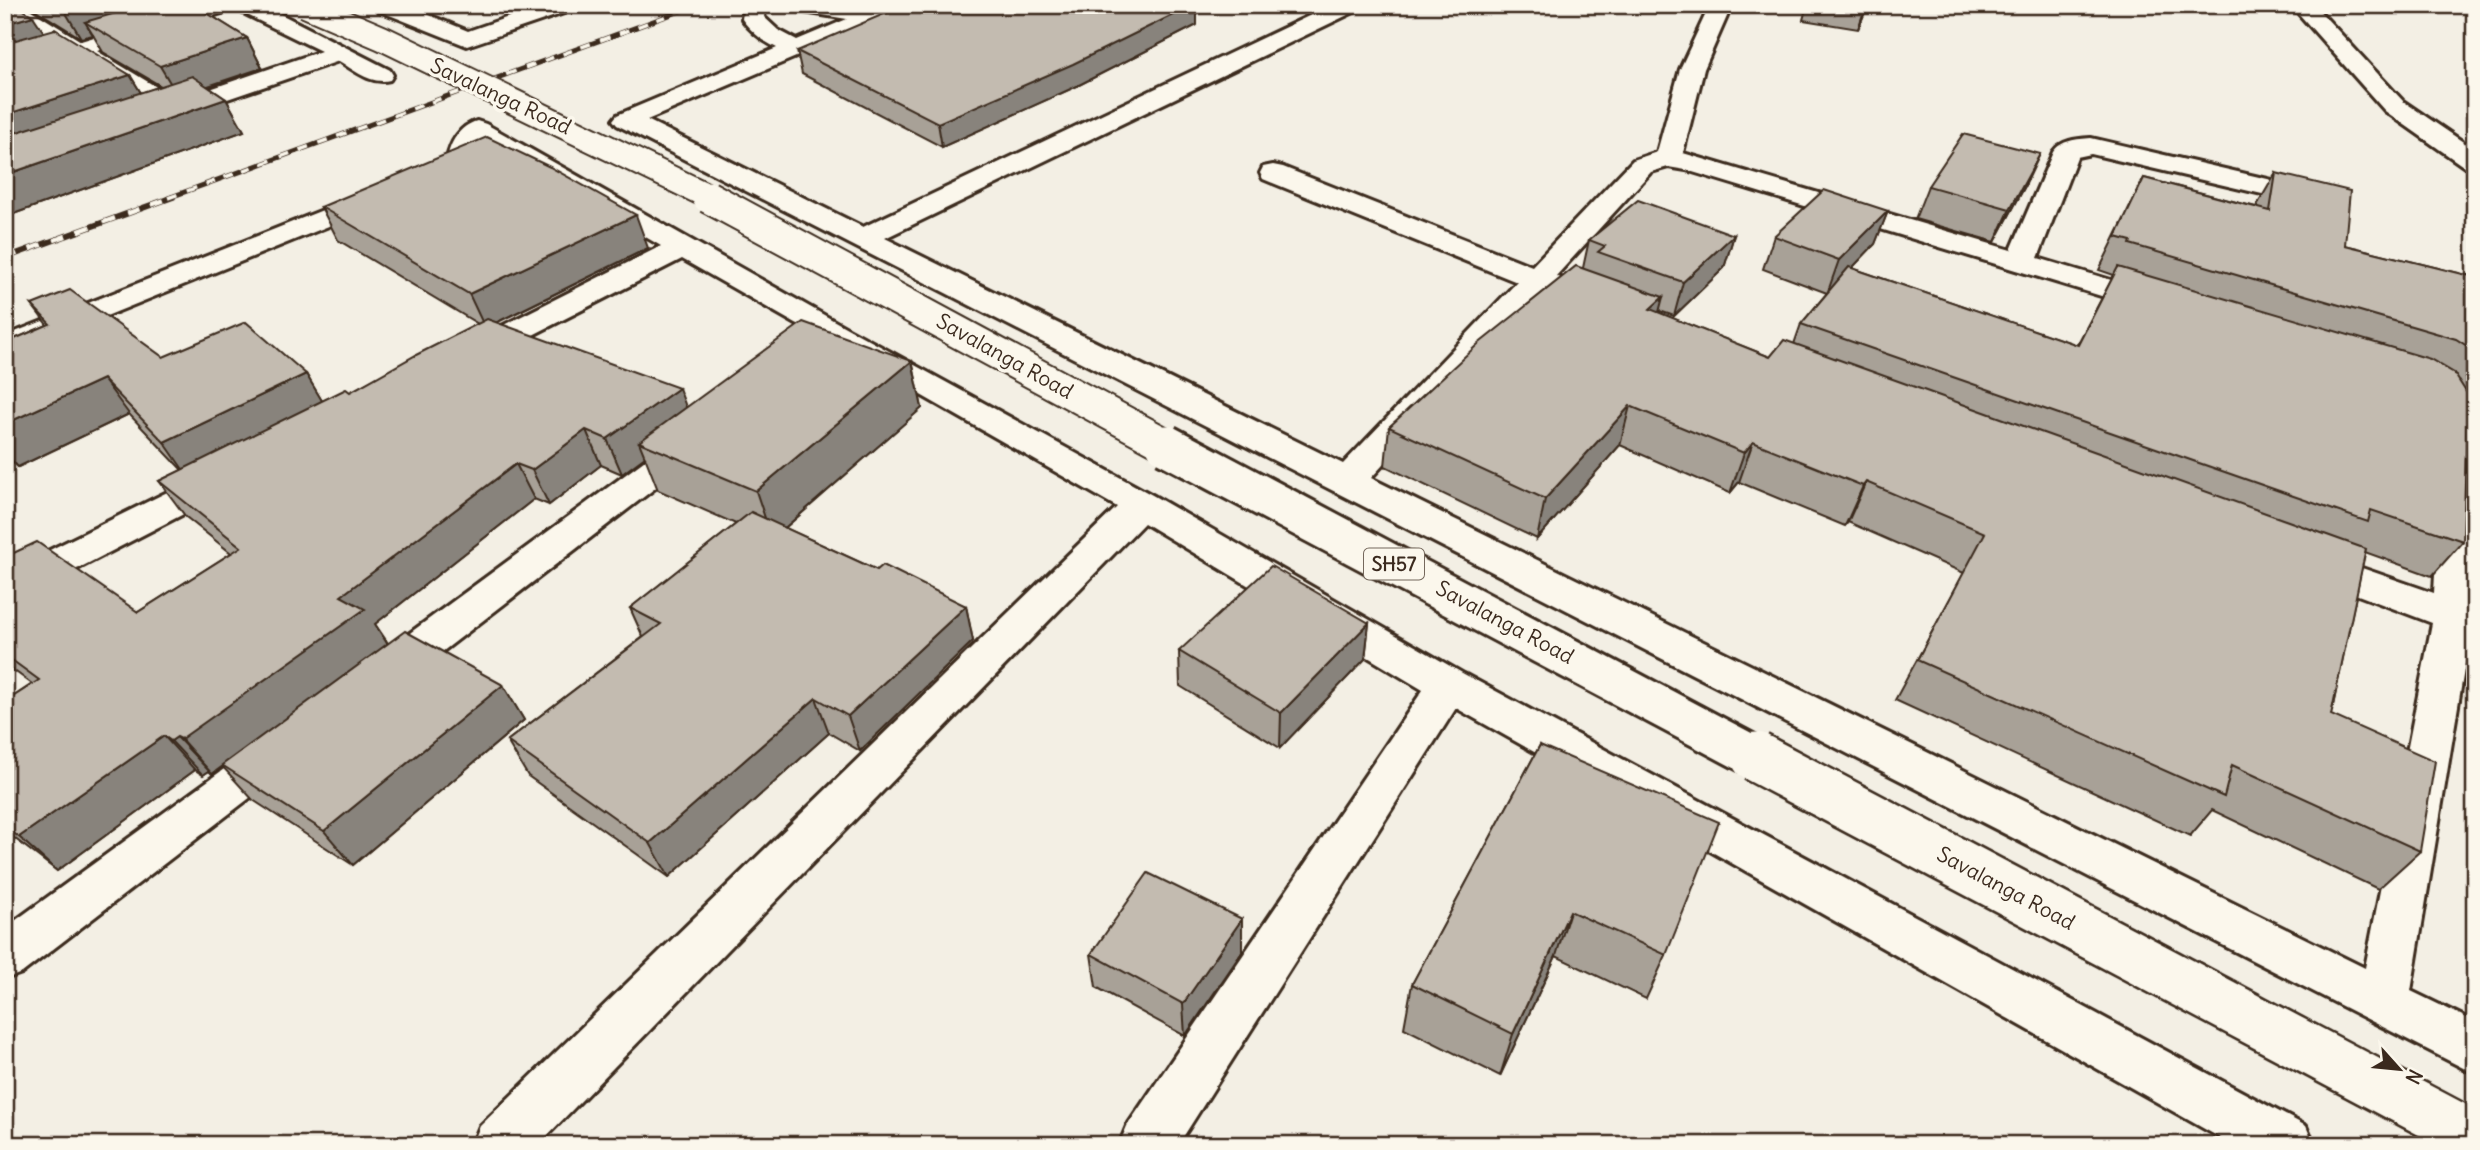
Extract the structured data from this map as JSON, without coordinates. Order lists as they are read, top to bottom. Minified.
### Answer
{"streets":{"street":["Savalanga Road","SH57"]},"north":"bottom right"}
